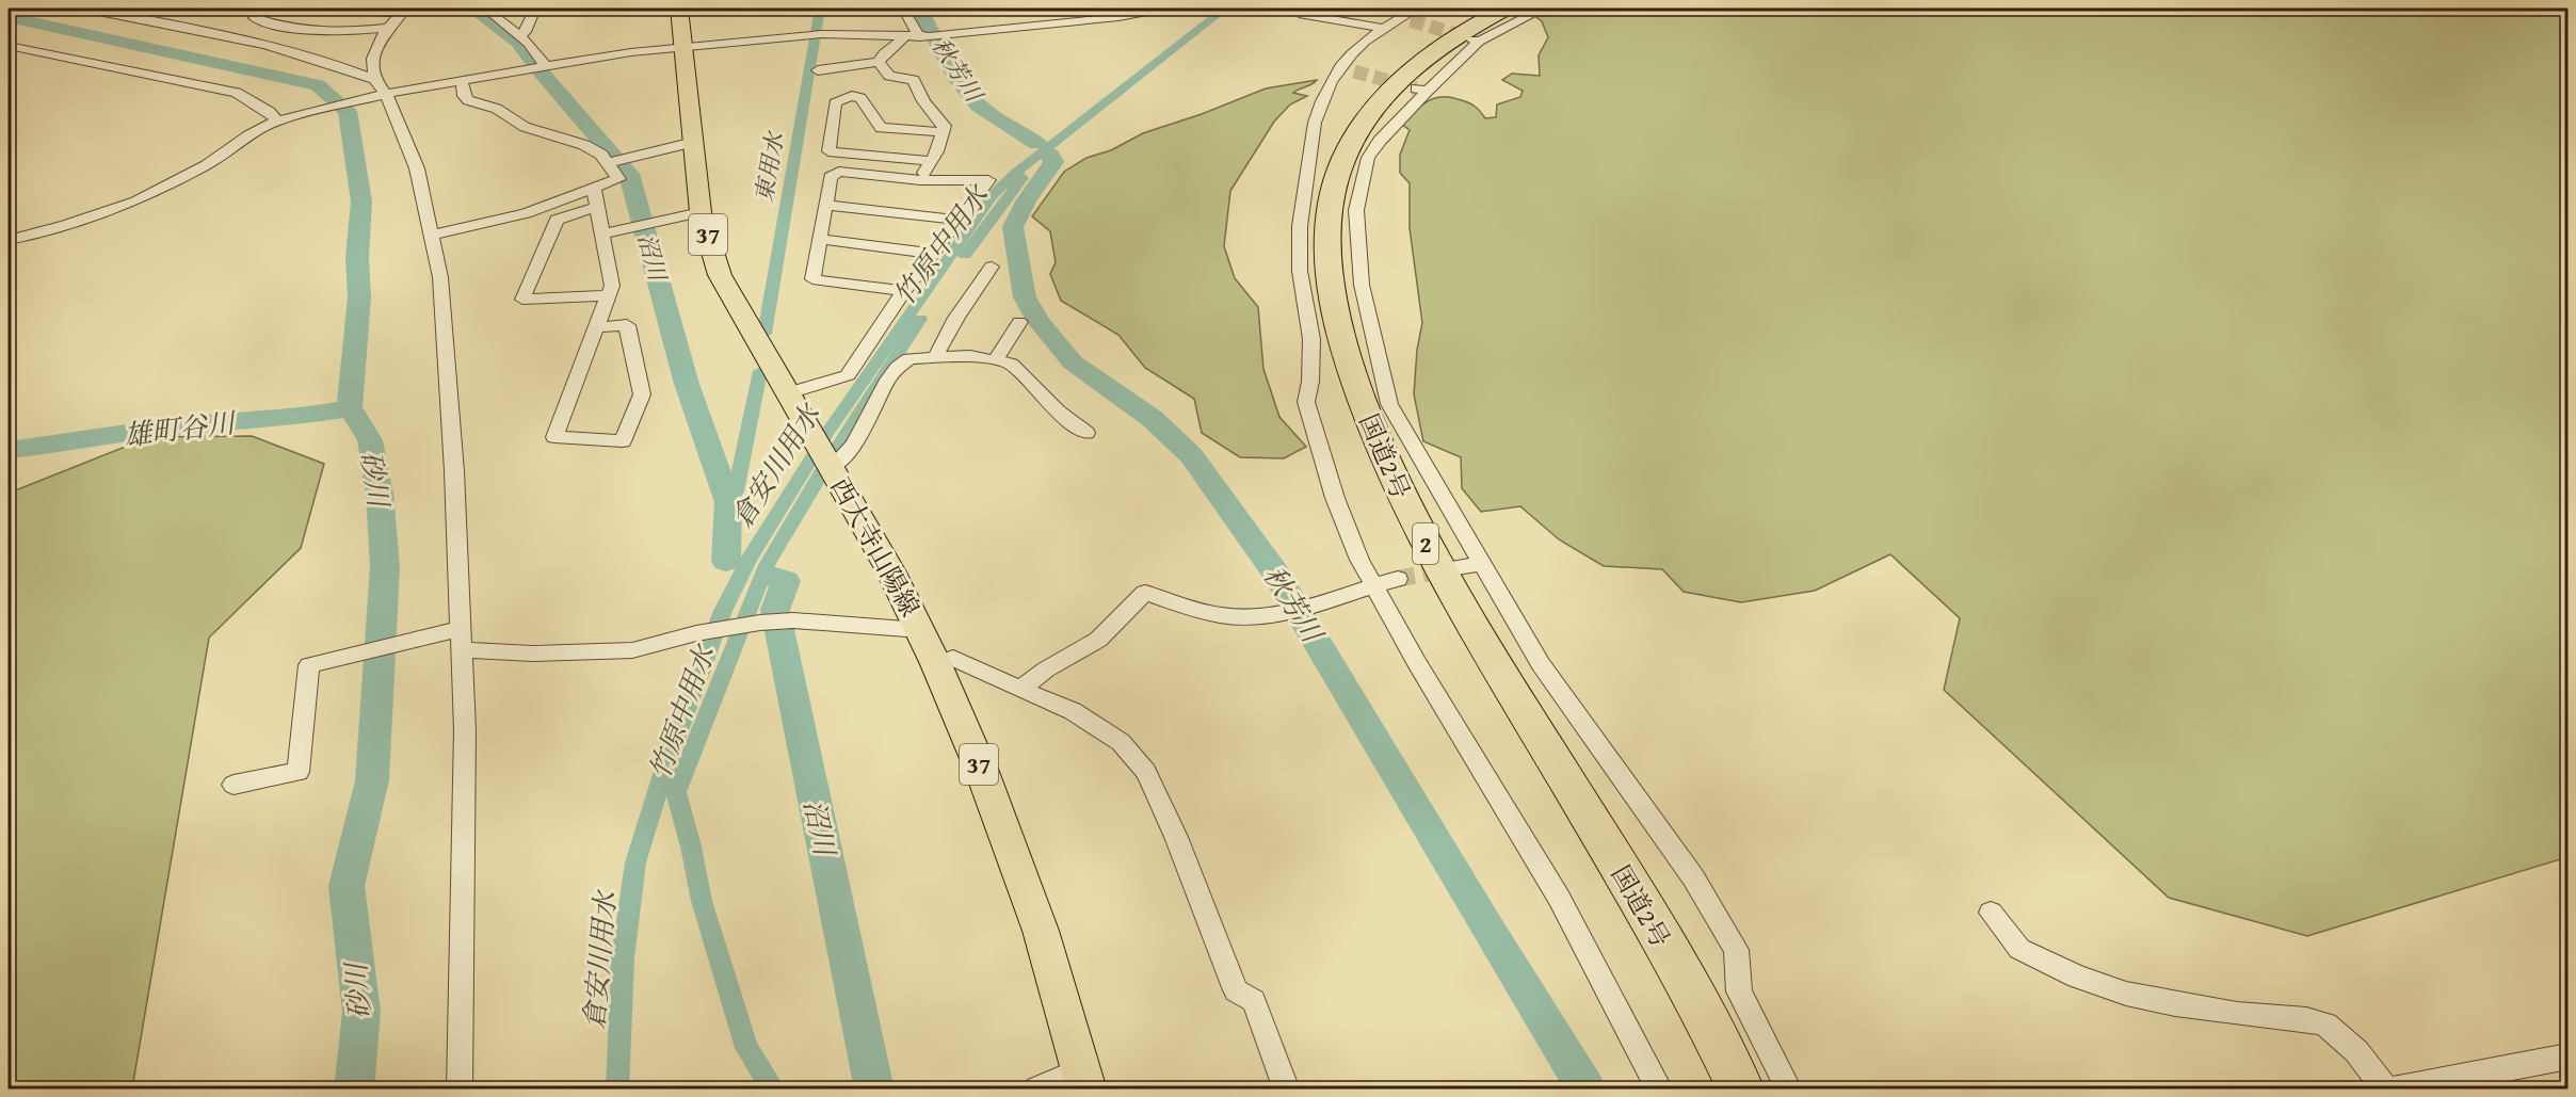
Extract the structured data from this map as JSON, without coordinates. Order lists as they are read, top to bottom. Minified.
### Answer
{"streets":{"highway":["国道2号","2"],"main road":["37","西大寺山陽線"]},"water":["秋芳川","東用水","竹原中用水","沼川","雄町谷川","倉安川用水","砂川"]}
